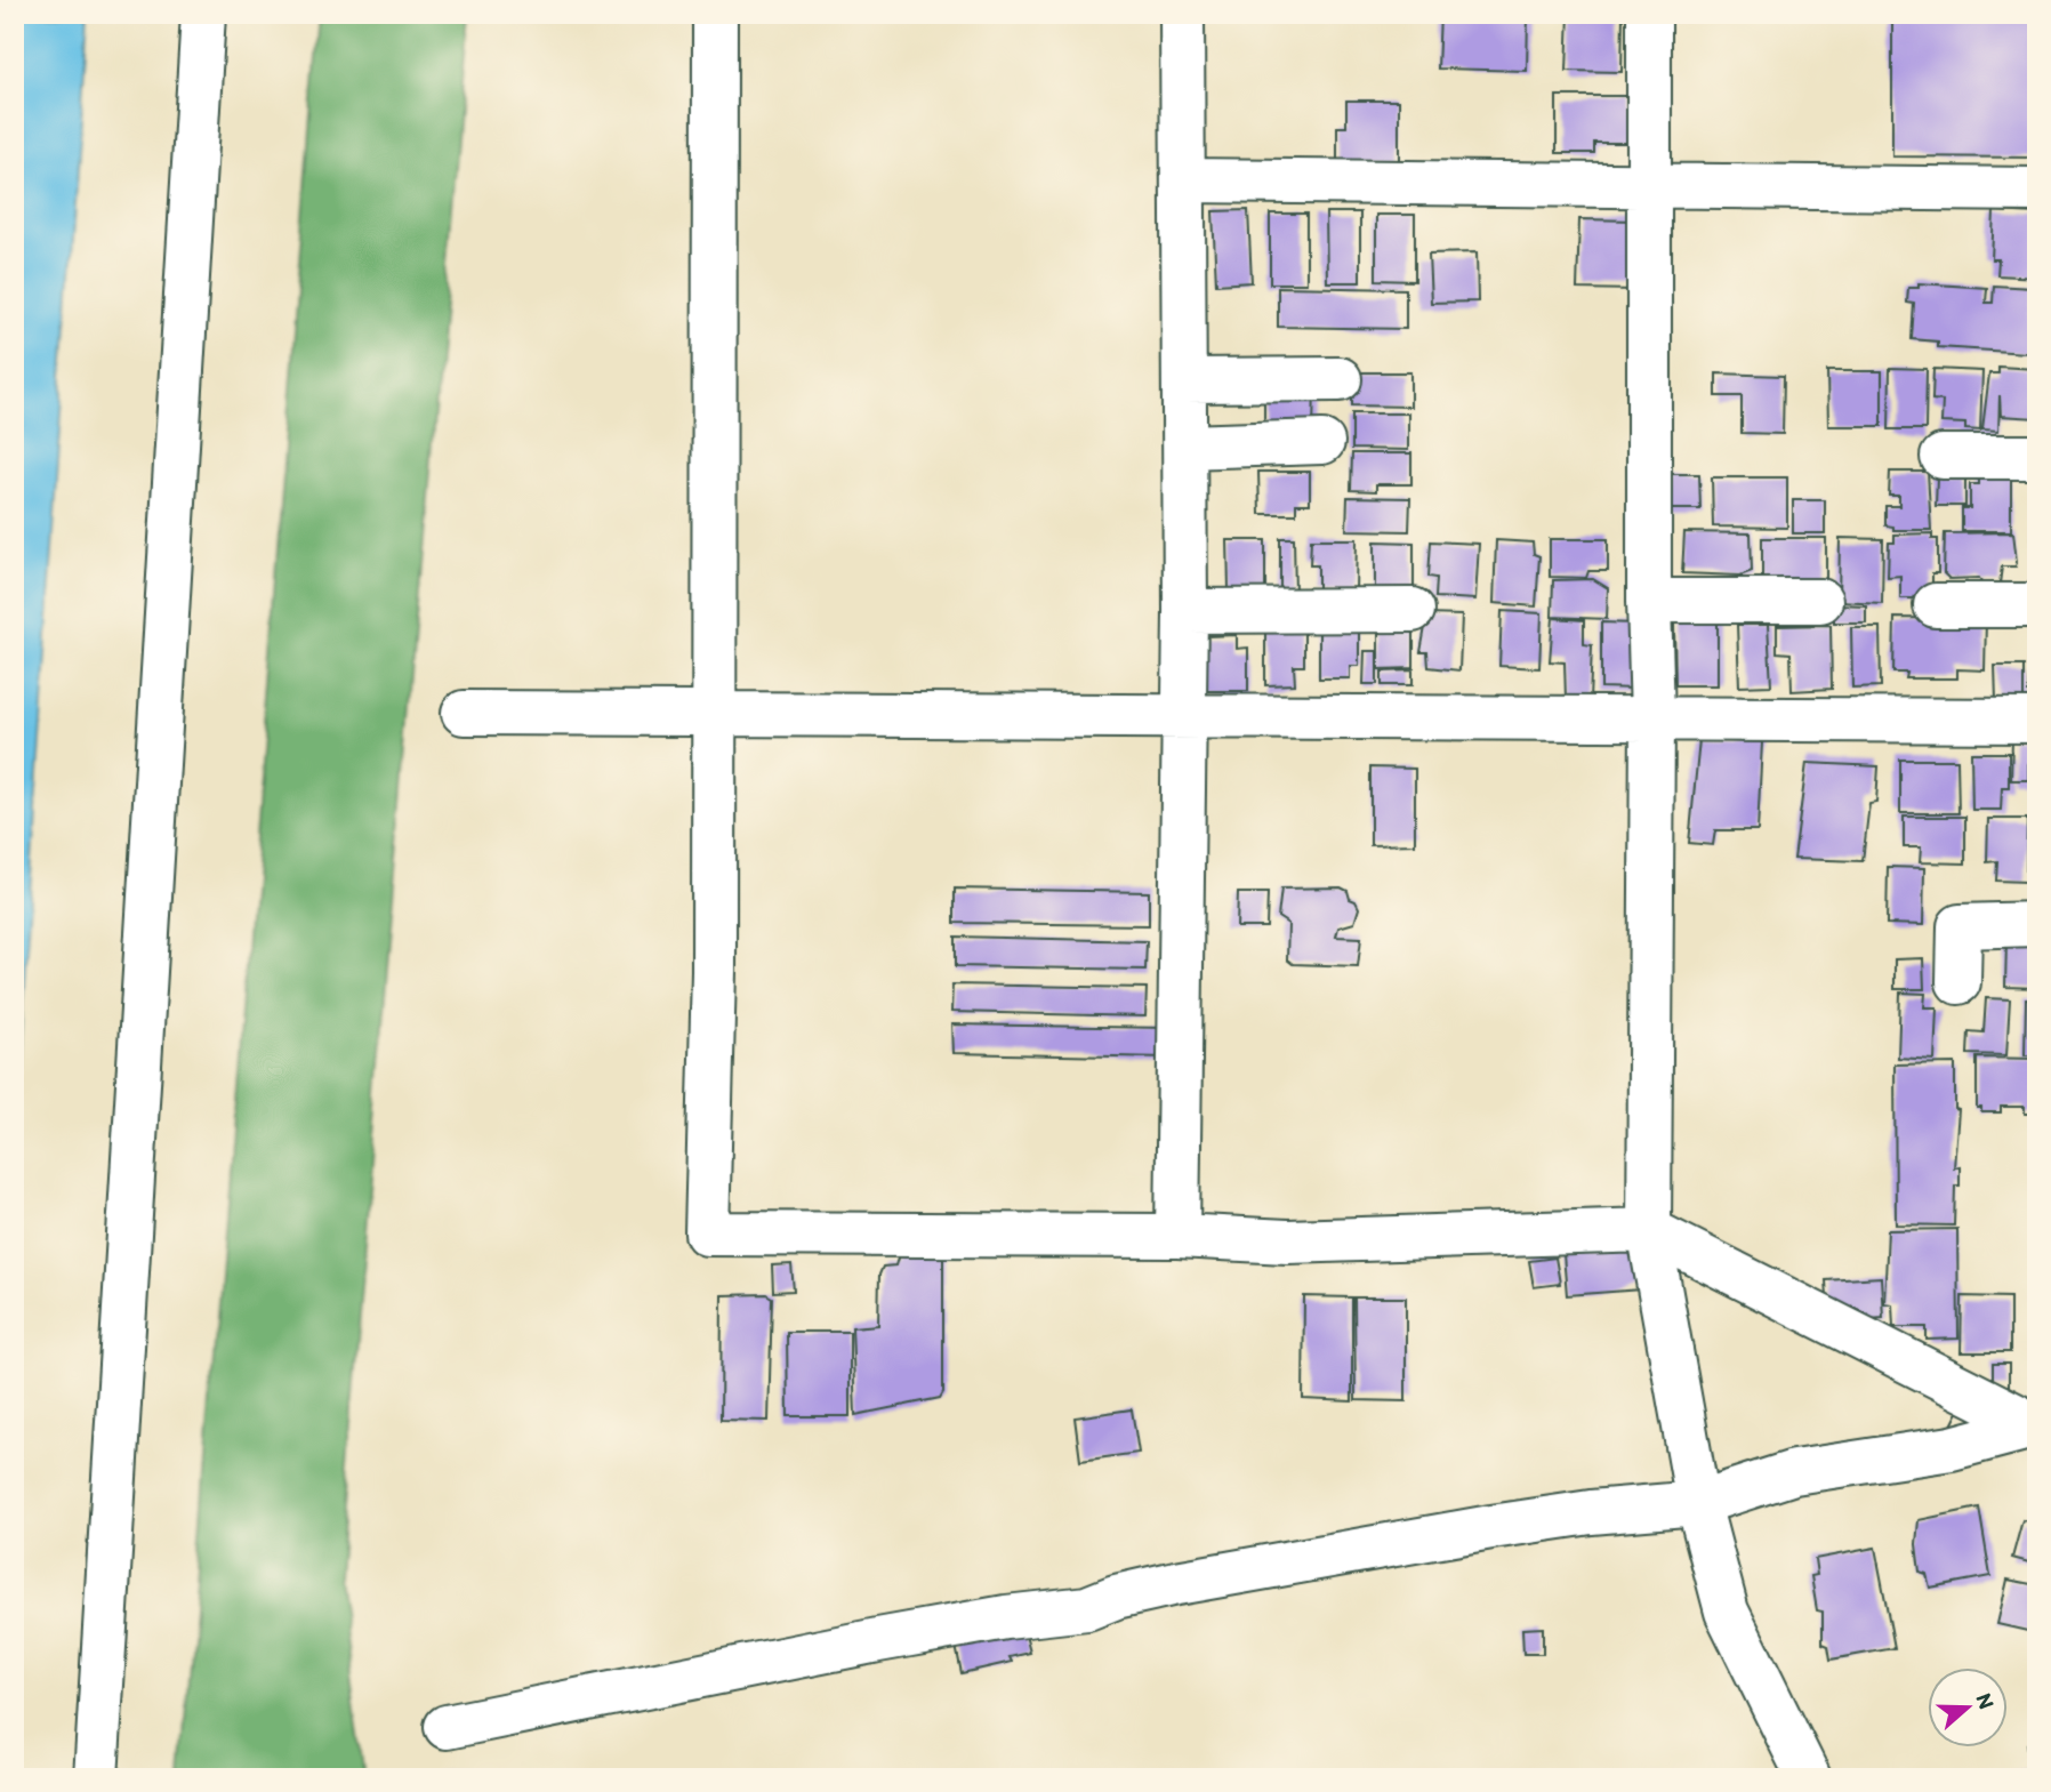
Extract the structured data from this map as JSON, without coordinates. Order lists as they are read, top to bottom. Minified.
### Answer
{"north":"right"}
